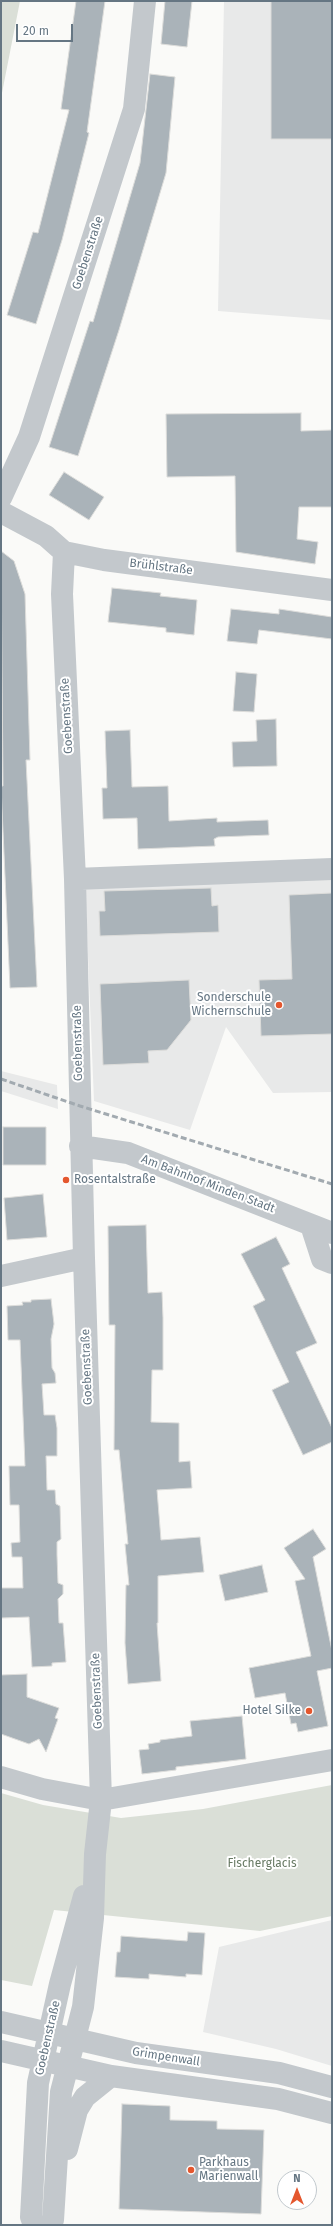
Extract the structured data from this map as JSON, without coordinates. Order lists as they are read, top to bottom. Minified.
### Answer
{"streets":{"street":["Goebenstraße","Brühlstraße","Am Bahnhof Minden Stadt","Grimpenwall"]},"crossings":[["Goebenstraße","Brühlstraße"],["Goebenstraße","Am Bahnhof Minden Stadt"],["Goebenstraße","Grimpenwall"]],"parks":["Fischerglacis"],"places":["Sonderschule Wichernschule","Rosentalstraße","Hotel Silke","Parkhaus Marienwall"],"scale_bar":"20 m","north":"top"}
